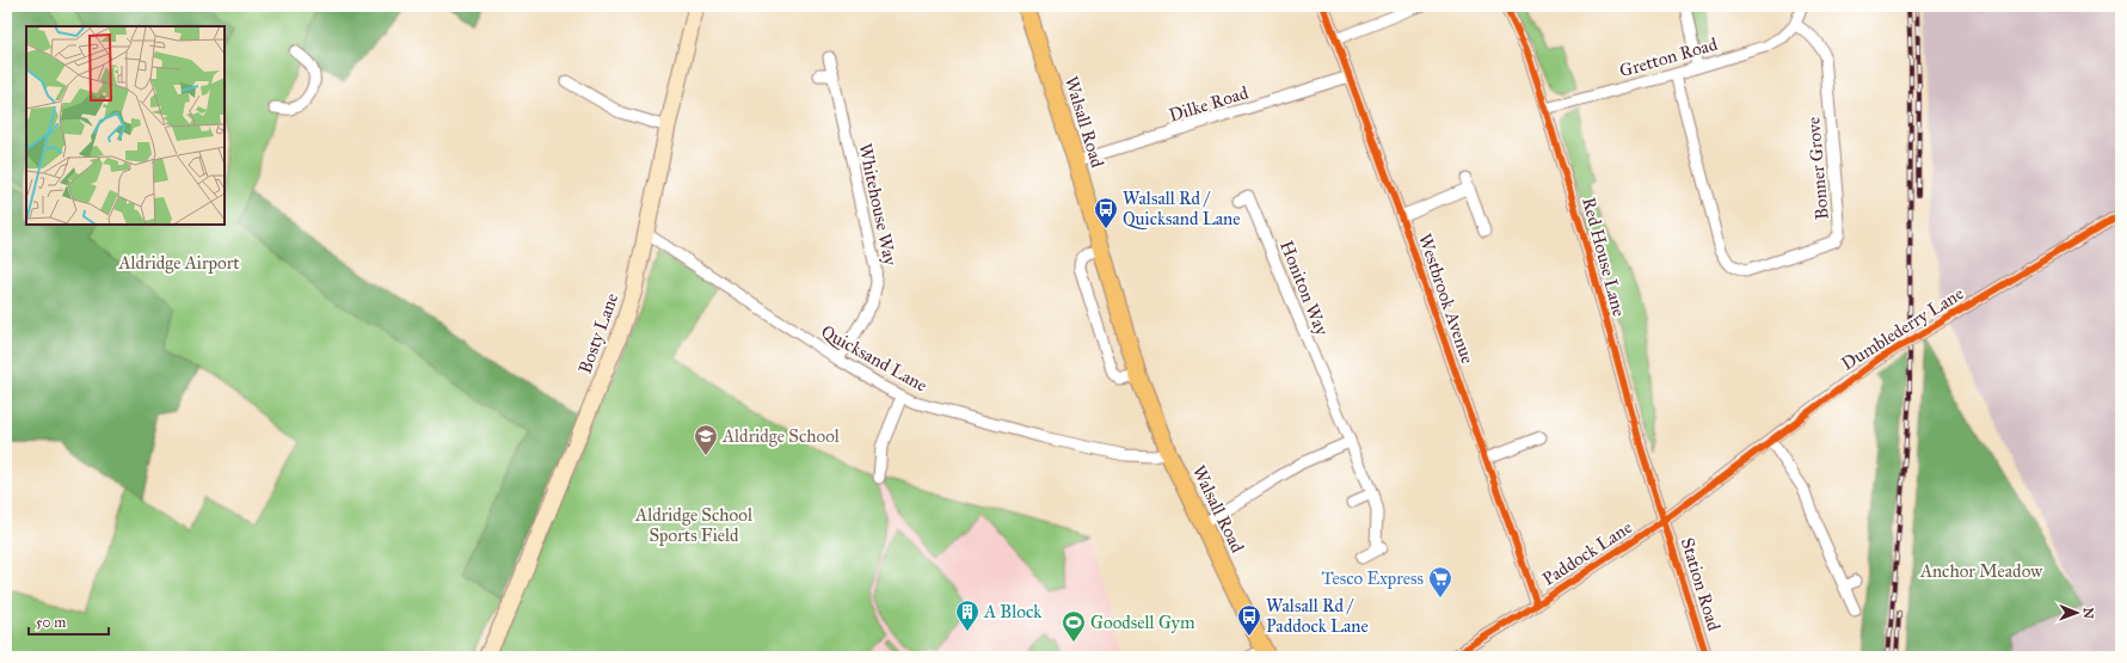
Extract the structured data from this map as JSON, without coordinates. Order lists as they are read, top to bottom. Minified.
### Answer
{"streets":{"main road":["Walsall Road","Bosty Lane"],"street":["Gretton Road","Dilke Road","Bonner Grove","Whitehouse Way","Red House Lane","Honiton Way","Westbrook Avenue","Dumblederry Lane","Quicksand Lane","Paddock Lane","Station Road"]},"crossings":[["Gretton Road","Bonner Grove"],["Gretton Road","Red House Lane"],["Dilke Road","Walsall Road"],["Dilke Road","Westbrook Avenue"],["Walsall Road","Quicksand Lane"],["Whitehouse Way","Quicksand Lane"],["Red House Lane","Dumblederry Lane"],["Red House Lane","Paddock Lane"],["Red House Lane","Station Road"],["Westbrook Avenue","Paddock Lane"],["Dumblederry Lane","Paddock Lane"],["Dumblederry Lane","Station Road"],["Bosty Lane","Quicksand Lane"],["Paddock Lane","Station Road"]],"parks":["Aldridge Airport","Aldridge School Sports Field","Anchor Meadow"],"places":{"bus stop":["Walsall Rd / Quicksand Lane","Walsall Rd / Paddock Lane"],"school or university":["Aldridge School"],"supermarket":["Tesco Express"],"building":["A Block"],"sports":["Goodsell Gym"]},"scale_bar":"50 m","north":"right"}
